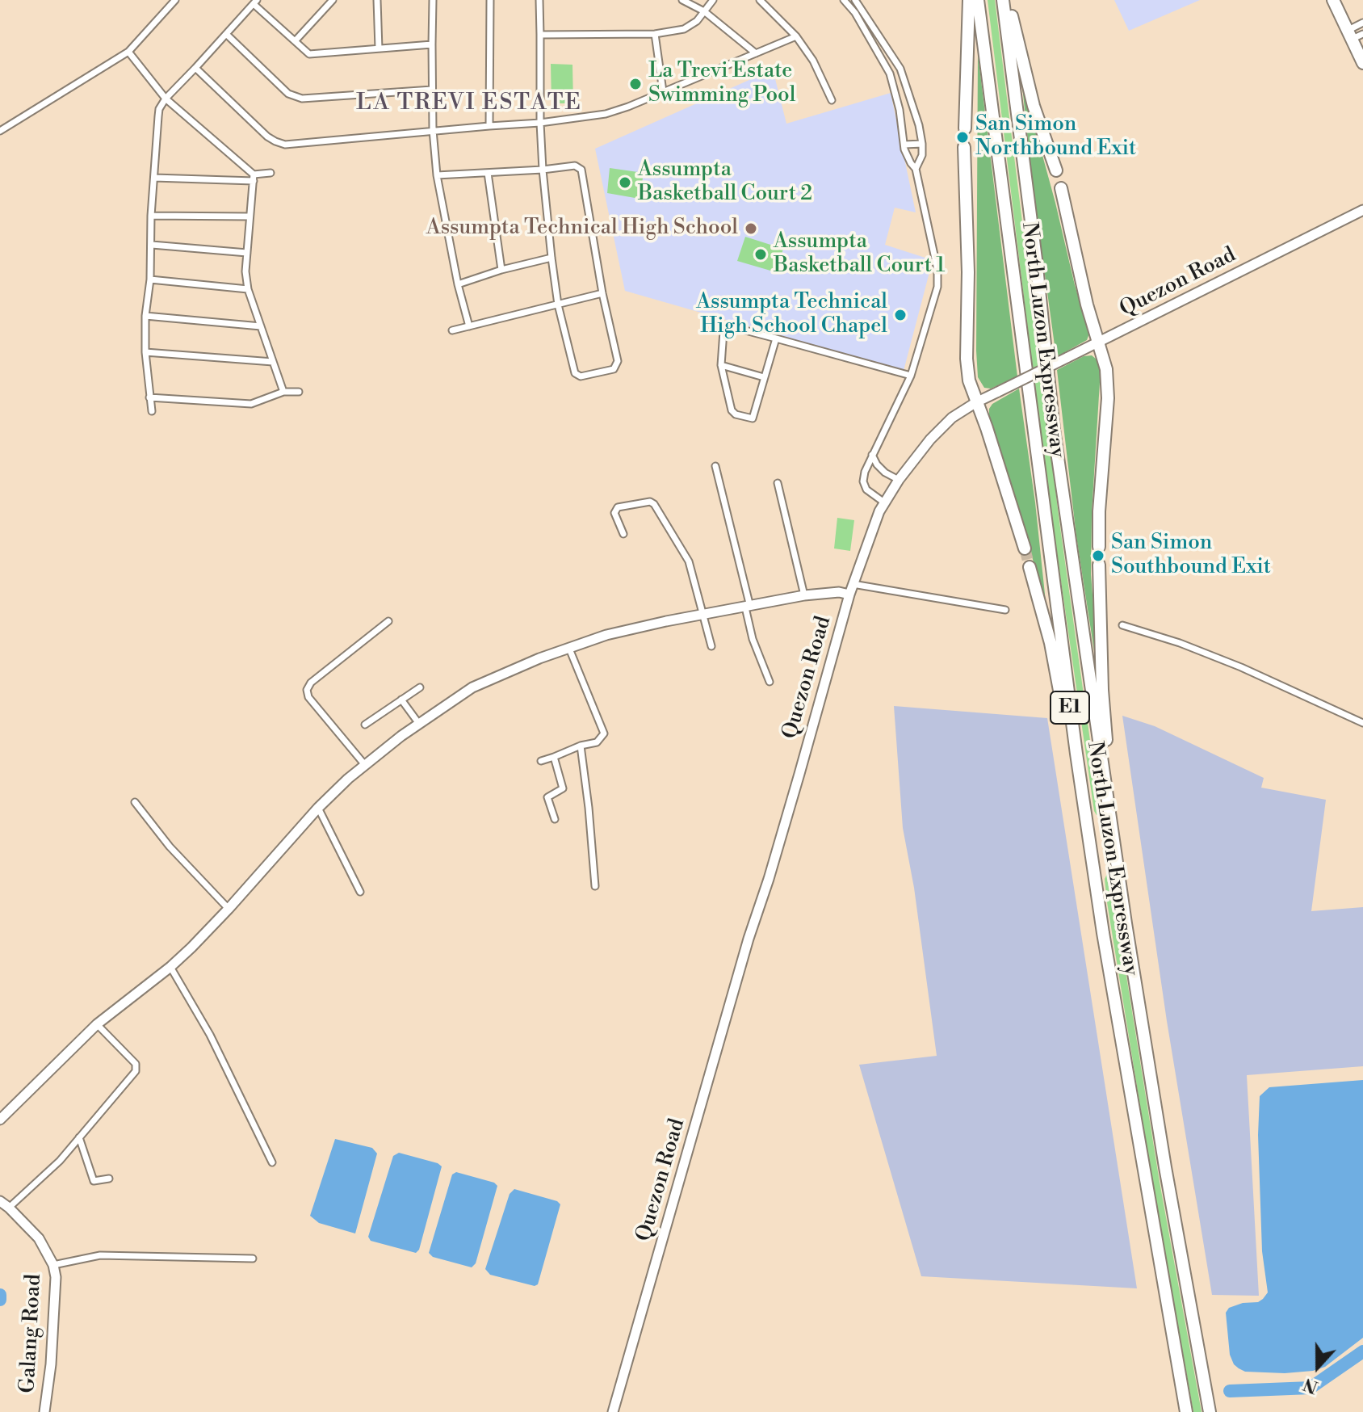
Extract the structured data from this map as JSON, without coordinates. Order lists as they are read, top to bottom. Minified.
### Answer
{"streets":{"highway":["North Luzon Expressway","E1"],"main road":["Quezon Road","Galang Road"]},"districts":["LA TREVI ESTATE"],"places":["La Trevi Estate Swimming Pool","San Simon Northbound Exit","Assumpta Basketball Court 2","Assumpta Technical High School","Assumpta Basketball Court 1","Assumpta Technical High School Chapel","San Simon Southbound Exit"],"north":"bottom"}
